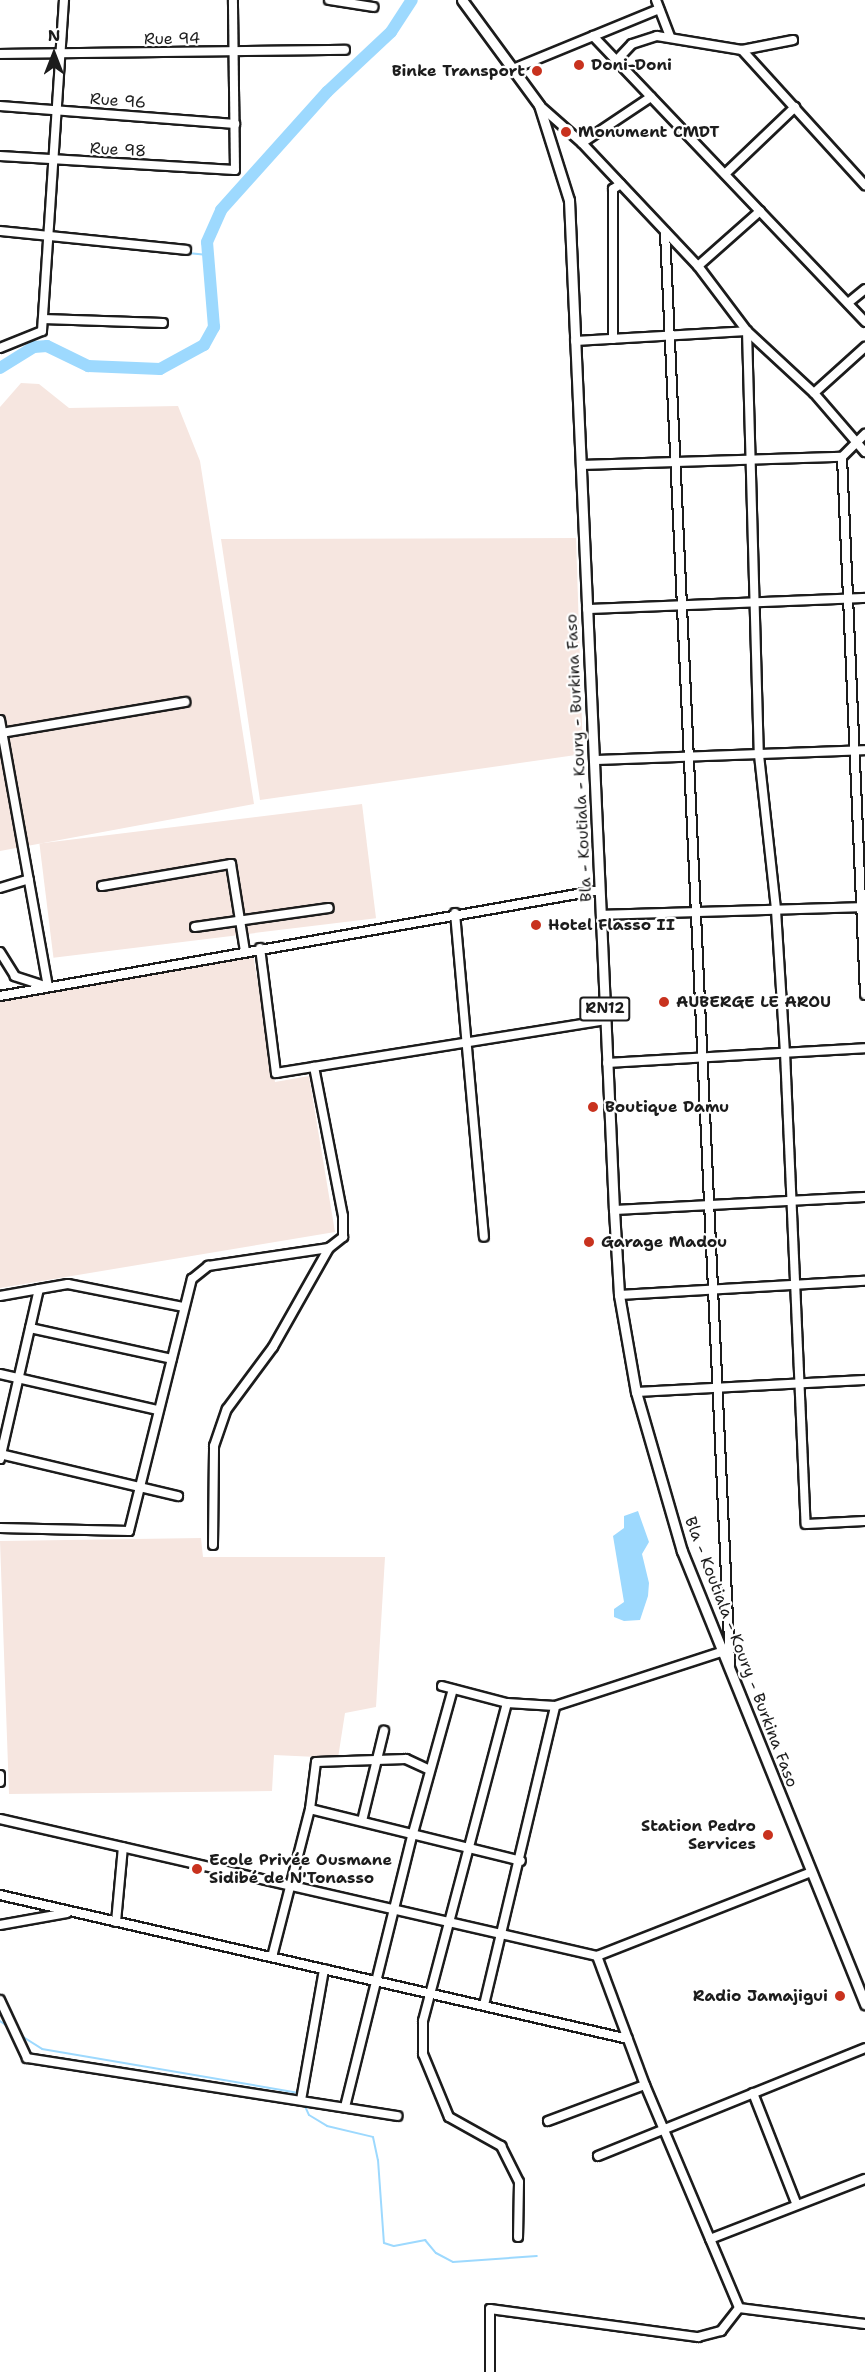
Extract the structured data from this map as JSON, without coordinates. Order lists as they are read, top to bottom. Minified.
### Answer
{"streets":{"main road":["Bla - Koutiala - Koury - Burkina Faso","RN12"],"street":["Rue 94","Rue 96","Rue 98"]},"crossings":[["Rue 96","Rue 98"]],"places":["Doni-Doni","Binke Transport","Monument CMDT","Hotel Flasso II","AUBERGE LE AROU","Boutique Damu","Garage Madou","Station Pedro Services","Ecole Privée Ousmane Sidibé de N'Tonasso","Radio Jamajigui"],"north":"top"}
